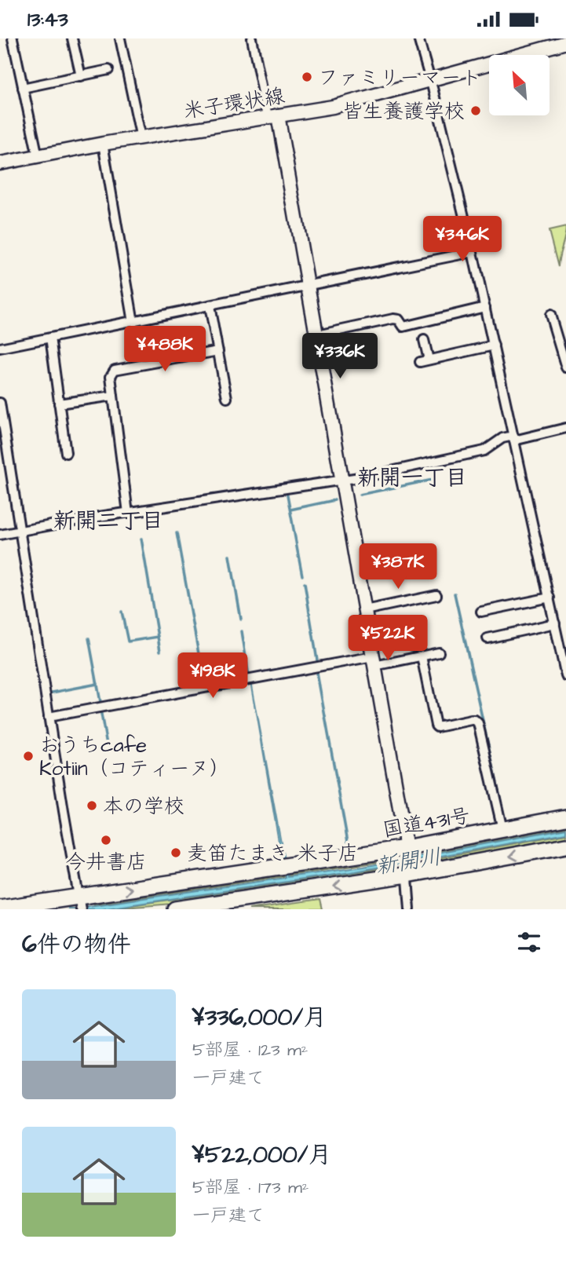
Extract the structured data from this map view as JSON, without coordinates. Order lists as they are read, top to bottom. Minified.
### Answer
{"streets":{"highway":["国道431号"],"street":["米子環状線"]},"districts":["新開一丁目","新開二丁目"],"water":["新開川"],"places":["ファミリーマート","皆生養護学校","おうちcafe Kotiin（コティーヌ）","本の学校","今井書店","麦笛たまき 米子店"],"north":"top left","page":{"status":"13:43","price":["¥346K","¥488K","¥336K","¥387K","¥522K","¥198K"],"heading":"6件の物件","list":[{"name":"¥336,000/月","note":"5部屋 · 123 m² · 一戸建て"},{"name":"¥522,000/月","note":"5部屋 · 173 m² · 一戸建て"}]}}
